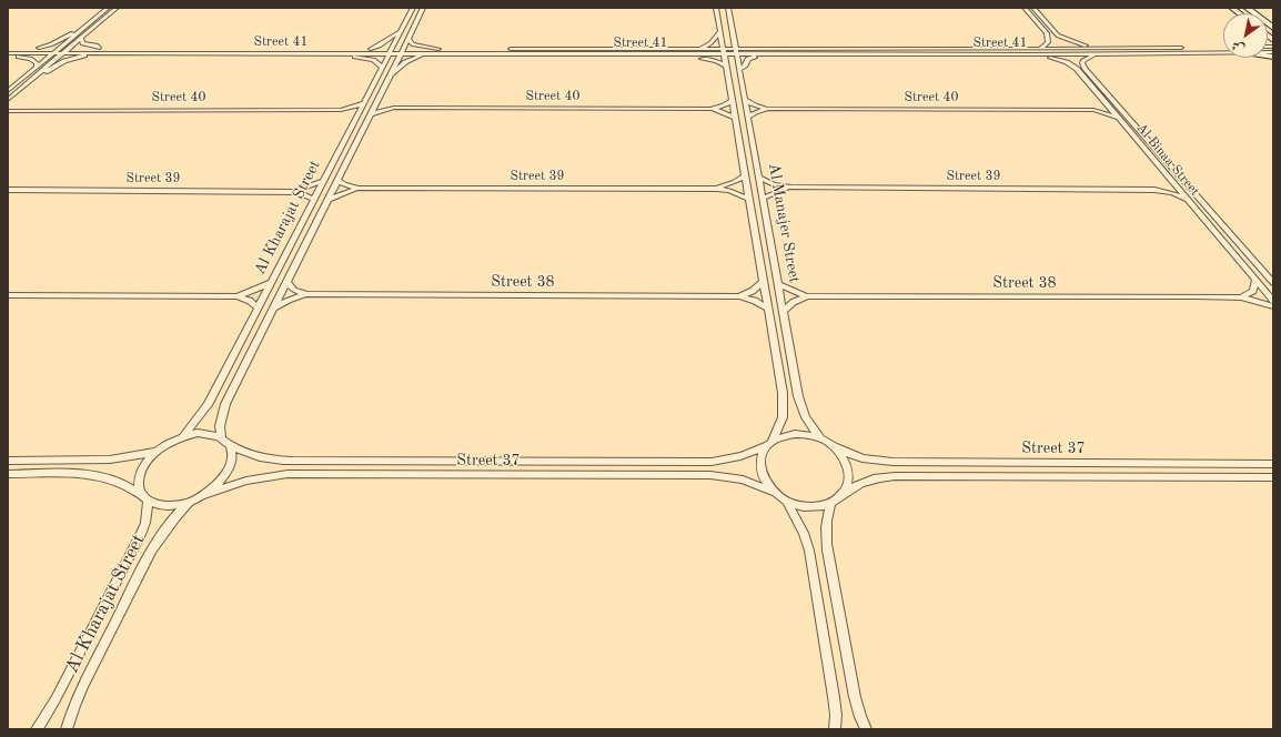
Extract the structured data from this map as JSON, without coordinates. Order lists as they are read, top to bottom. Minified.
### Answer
{"streets":{"street":["Street 41","Street 40","Al Binaa Street","Street 39","Al Kharajat Street","Al Manajer Street","Street 38","Street 37"]},"crossings":[["Street 41","Al Binaa Street"],["Street 41","Al Kharajat Street"],["Street 41","Al Manajer Street"],["Street 40","Al Binaa Street"],["Street 40","Al Kharajat Street"],["Street 40","Al Manajer Street"],["Al Binaa Street","Street 39"],["Street 39","Al Kharajat Street"],["Street 39","Al Manajer Street"],["Al Kharajat Street","Street 38"],["Al Kharajat Street","Street 37"],["Al Manajer Street","Street 38"],["Al Manajer Street","Street 37"]],"north":"bottom left"}
